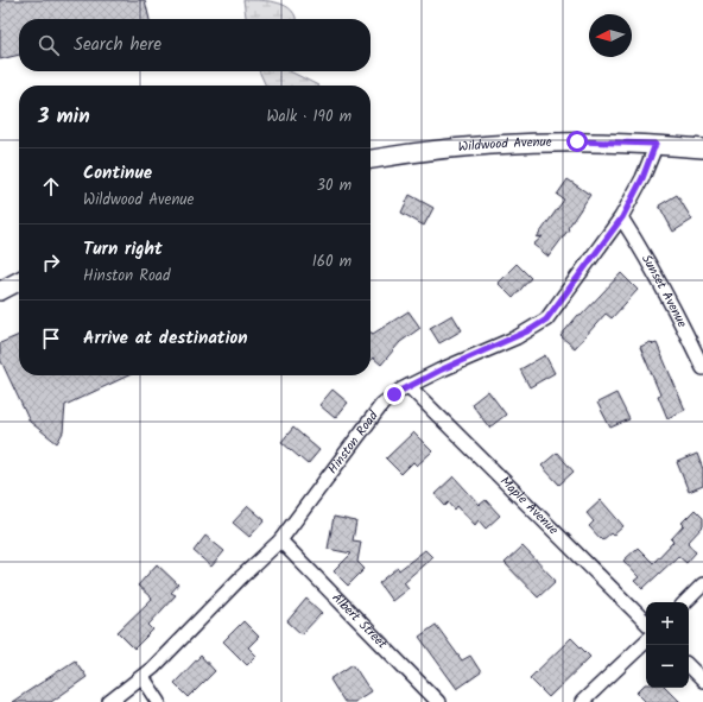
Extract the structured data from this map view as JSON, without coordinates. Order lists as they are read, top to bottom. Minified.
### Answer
{"streets":{"street":["Wildwood Avenue","Sunset Avenue","Hinston Road","Maple Avenue","Albert Street"]},"crossings":[["Wildwood Avenue","Hinston Road"],["Sunset Avenue","Hinston Road"],["Hinston Road","Maple Avenue"],["Hinston Road","Albert Street"]],"north":"left","page":{"search":"Search here","heading":["3 min","Walk · 190 m"],"list":[["Continue","Wildwood Avenue","30 m"],["Turn right","Hinston Road","160 m"],"Arrive at destination"],"map_buttons":["+","−"]}}
